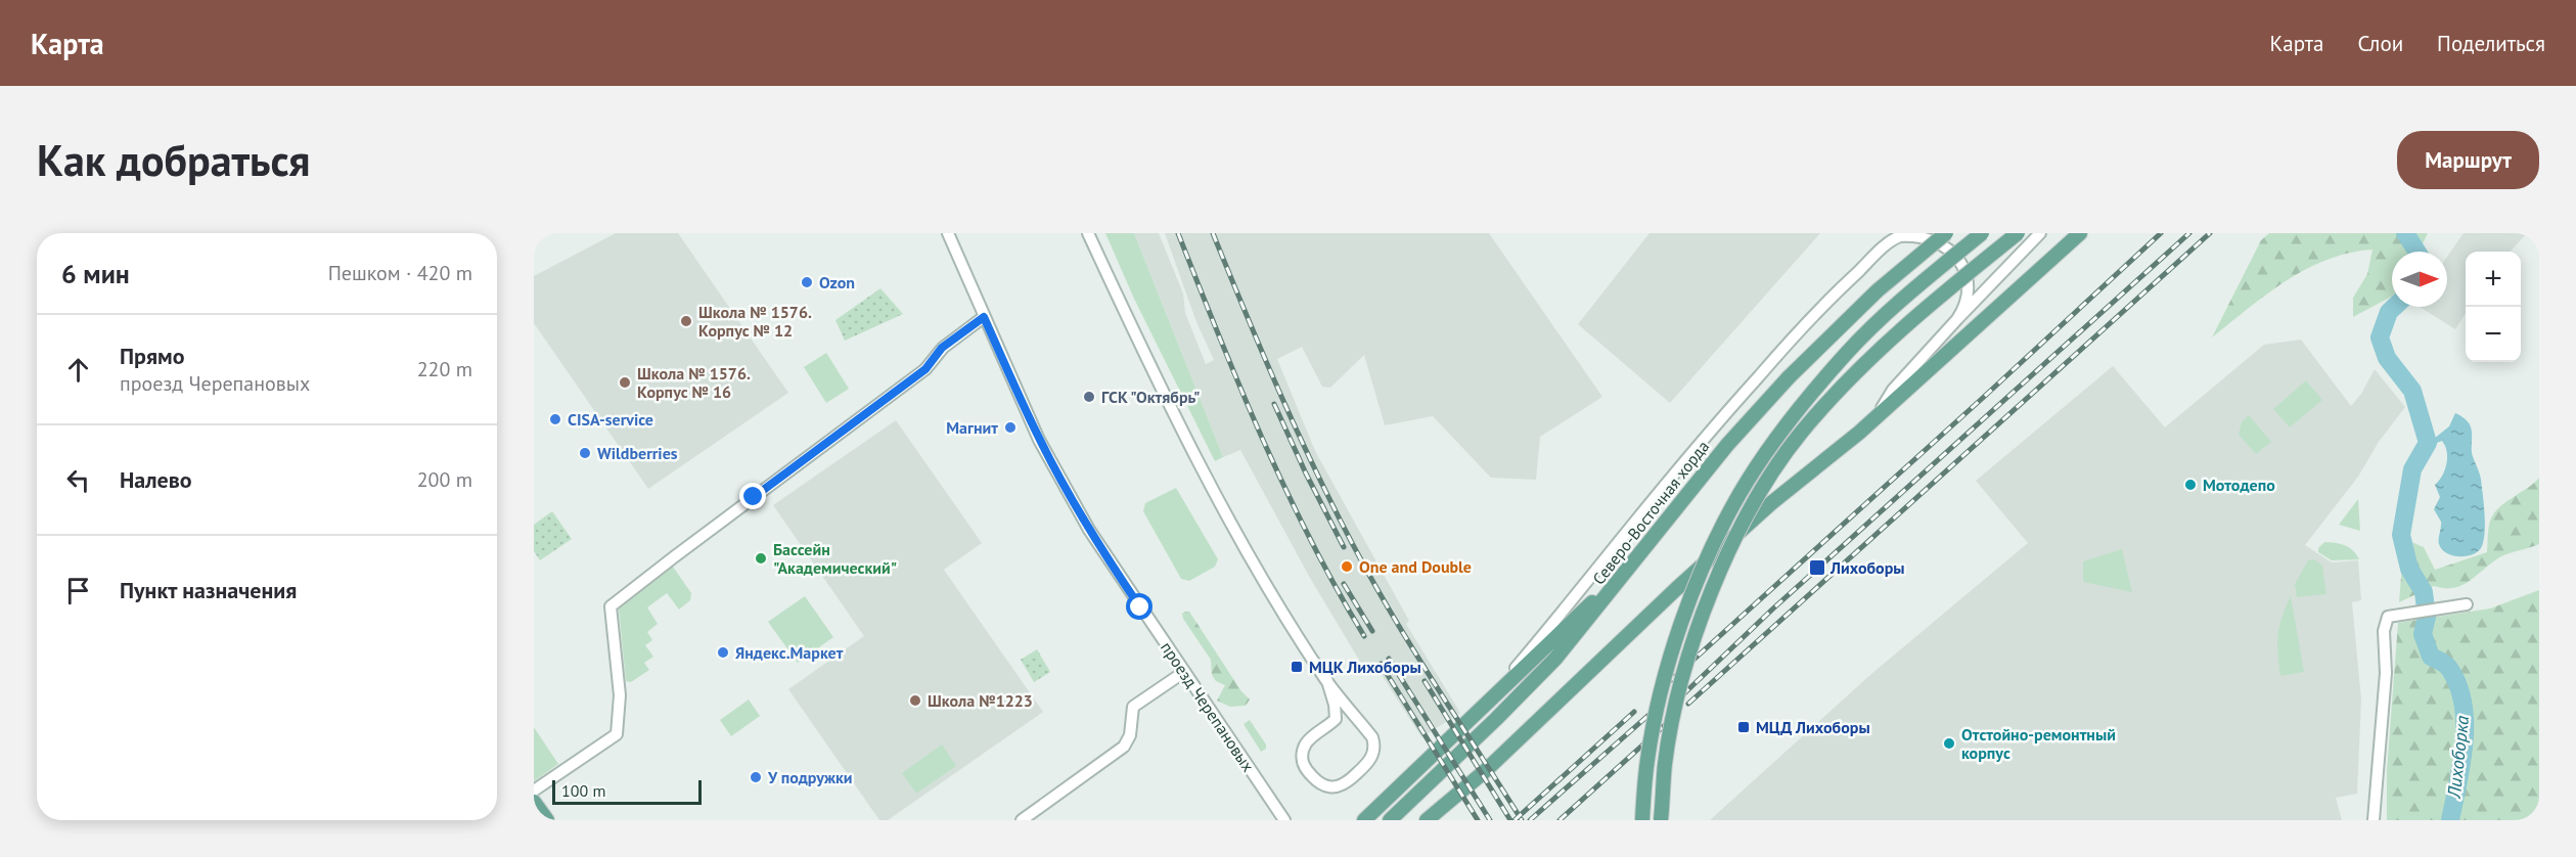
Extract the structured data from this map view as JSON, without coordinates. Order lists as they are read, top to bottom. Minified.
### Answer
{"streets":{"main road":["Северо-Восточная хорда"],"street":["проезд Черепановых"]},"water":["Лихоборка"],"places":{"other":["Ozon","Школа № 1576. Корпус № 12","Школа № 1576. Корпус № 16","ГСК \"Октябрь\"","CISA-service","Магнит","Wildberries","Мотодепо","Бассейн \"Академический\"","One and Double","Яндекс.Маркет","Школа №1223","Отстойно-ремонтный корпус","У подружки"],"transit":["Лихоборы","МЦК Лихоборы","МЦД Лихоборы"]},"scale_bar":"100 m","north":"right","page":{"header":"Карта","nav":["Карта","Слои","Поделиться"],"buttons":"Маршрут","title":"Как добраться","heading":["6 мин","Пешком · 420 m"],"map_buttons":["+","−"],"list":[["Прямо","проезд Черепановых","220 m"],["Налево","200 m"],"Пункт назначения"],"scale":"100 m"}}
